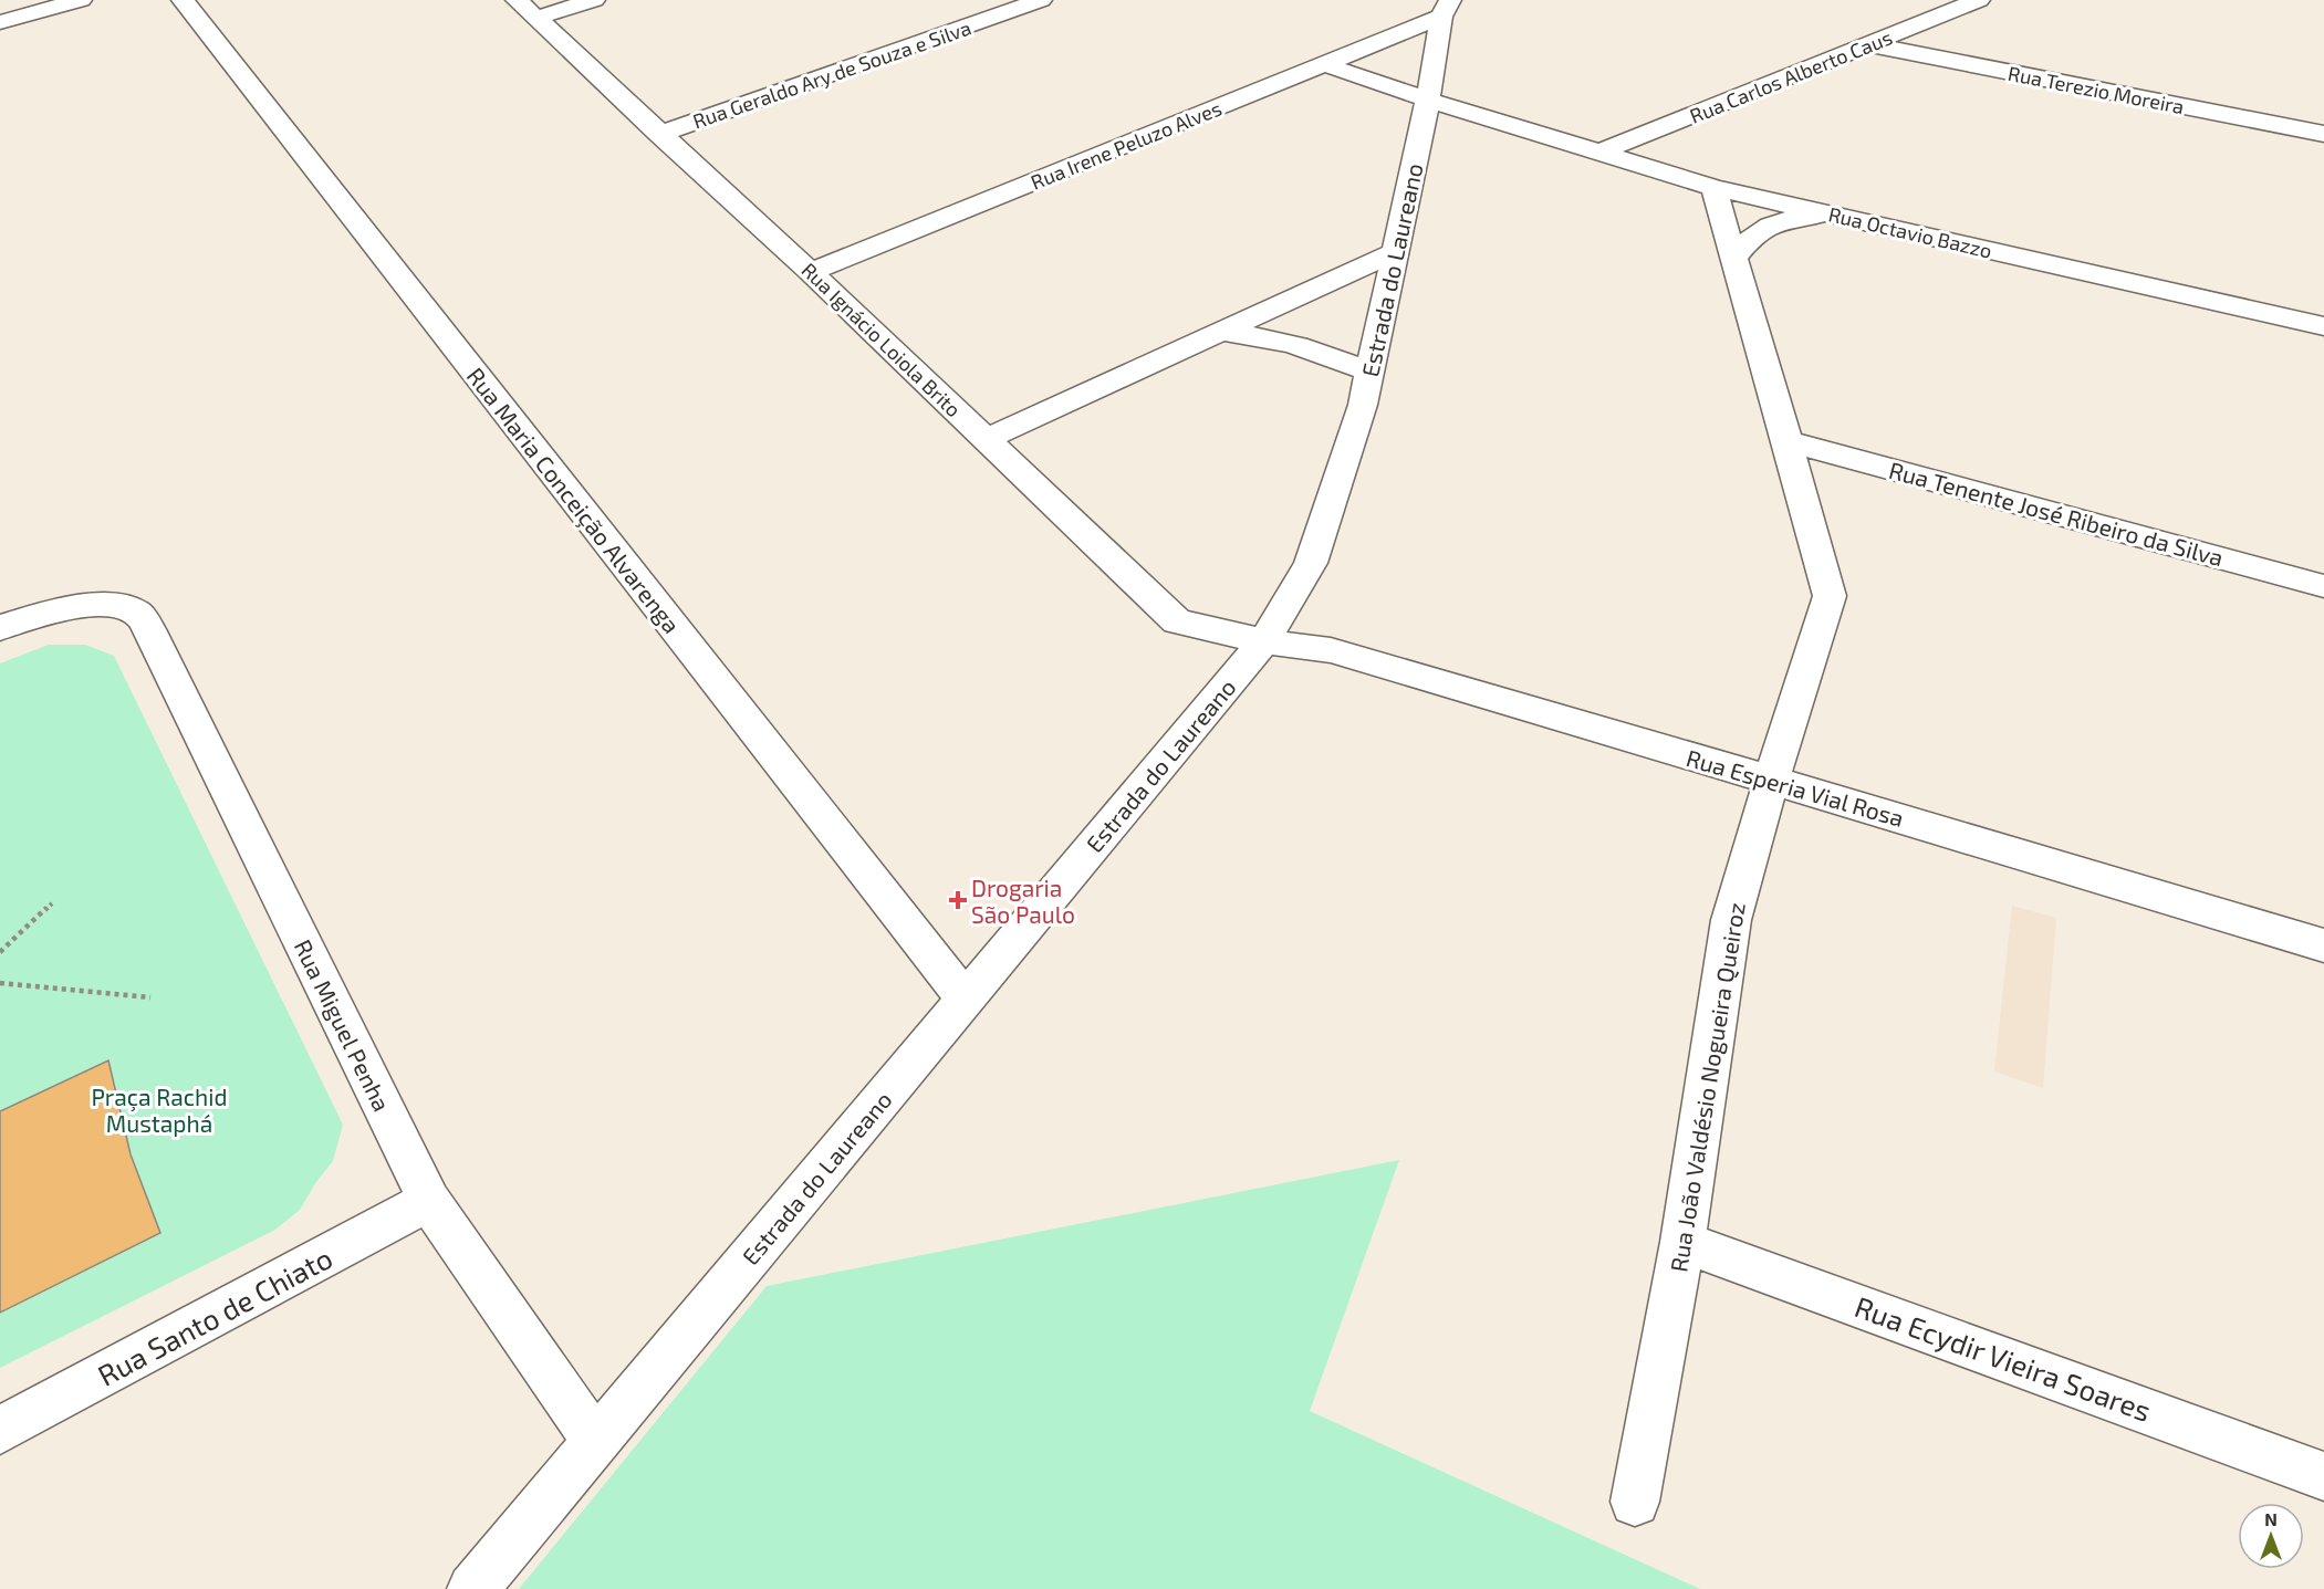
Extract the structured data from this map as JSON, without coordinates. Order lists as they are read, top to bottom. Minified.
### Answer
{"streets":{"street":["Rua Geraldo Ary de Souza e Silva","Rua Carlos Alberto Caus","Rua Terezio Moreira","Rua Irene Peluzo Alves","Rua Octavio Bazzo","Estrada do Laureano","Rua Ignácio Loiola Brito","Rua Maria Conceição Alvarenga","Rua Tenente José Ribeiro da Silva","Rua Esperia Vial Rosa","Rua Miguel Penha","Rua João Valdésio Nogueira Queiroz","Rua Santo de Chiato","Rua Ecydir Vieira Soares"]},"crossings":[["Rua Geraldo Ary de Souza e Silva","Rua Ignácio Loiola Brito"],["Rua Carlos Alberto Caus","Rua Terezio Moreira"],["Rua Carlos Alberto Caus","Rua Octavio Bazzo"],["Rua Irene Peluzo Alves","Rua Octavio Bazzo"],["Rua Irene Peluzo Alves","Estrada do Laureano"],["Rua Irene Peluzo Alves","Rua Ignácio Loiola Brito"],["Rua Octavio Bazzo","Estrada do Laureano"],["Rua Octavio Bazzo","Rua João Valdésio Nogueira Queiroz"],["Estrada do Laureano","Rua Ignácio Loiola Brito"],["Estrada do Laureano","Rua Maria Conceição Alvarenga"],["Estrada do Laureano","Rua Esperia Vial Rosa"],["Estrada do Laureano","Rua Miguel Penha"],["Rua Ignácio Loiola Brito","Rua Esperia Vial Rosa"],["Rua Tenente José Ribeiro da Silva","Rua João Valdésio Nogueira Queiroz"],["Rua Esperia Vial Rosa","Rua João Valdésio Nogueira Queiroz"],["Rua Miguel Penha","Rua Santo de Chiato"],["Rua João Valdésio Nogueira Queiroz","Rua Ecydir Vieira Soares"]],"parks":["Praça Rachid Mustaphá"],"places":{"health":["Drogaria São Paulo"]},"north":"top"}
